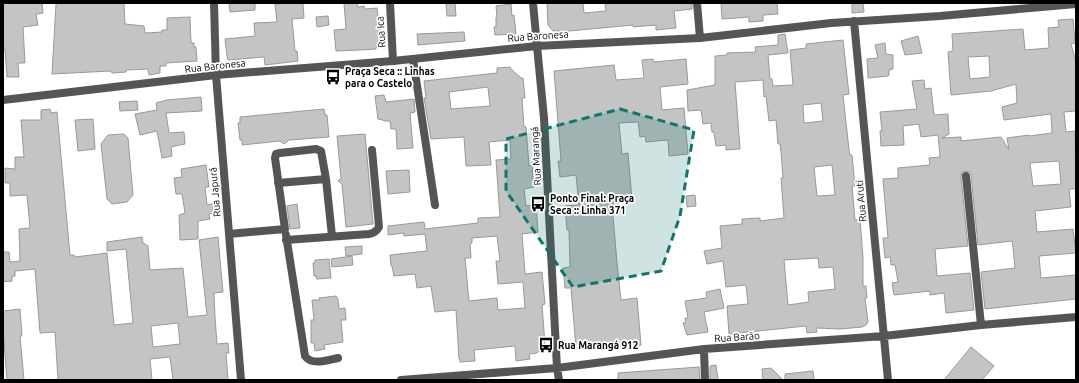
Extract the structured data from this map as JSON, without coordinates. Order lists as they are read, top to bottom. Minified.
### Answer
{"streets":{"street":["Rua Ica","Rua Baronesa","Rua Marangá","Rua Japurá","Rua Aruti","Rua Barão"]},"crossings":[["Rua Ica","Rua Baronesa"],["Rua Baronesa","Rua Marangá"],["Rua Baronesa","Rua Japurá"],["Rua Baronesa","Rua Aruti"],["Rua Marangá","Rua Barão"],["Rua Aruti","Rua Barão"]],"places":{"bus stop":["Praça Seca :: Linhas para o Castelo","Ponto Final: Praça Seca :: Linha 371","Rua Marangá 912"]}}
